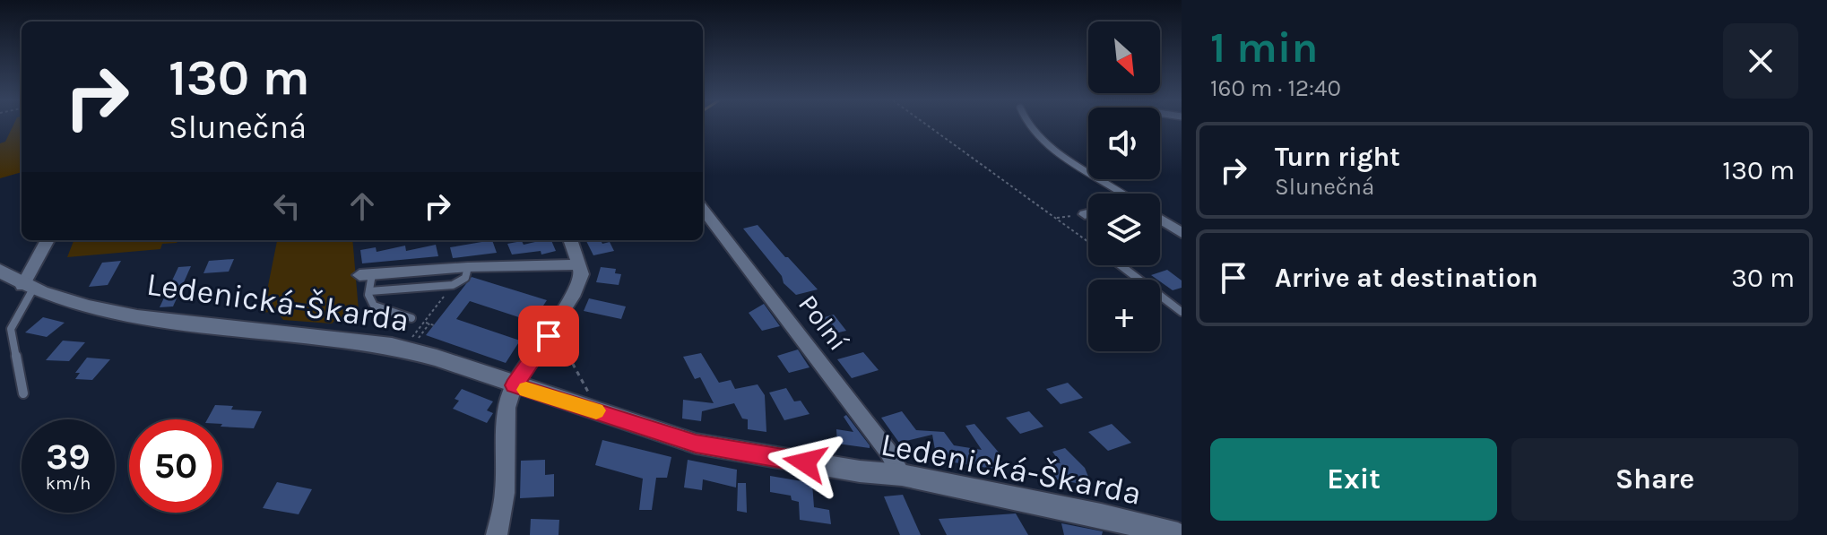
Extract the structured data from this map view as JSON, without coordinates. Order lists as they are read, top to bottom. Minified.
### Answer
{"streets":{"main road":["Ledenická-Škarda"],"street":["Polní"]},"crossings":[["Ledenická-Škarda","Polní"]],"north":"bottom right","page":{"heading":["1 min","160 m · 12:40"],"map_buttons":"+","turn":["130 m","Slunečná"],"list":[{"name":"Turn right","note":"Slunečná","value":"130 m"},{"name":"Arrive at destination","value":"30 m"}],"speed":"39 km/h","limit":"50","buttons":["Exit","Share"]}}
